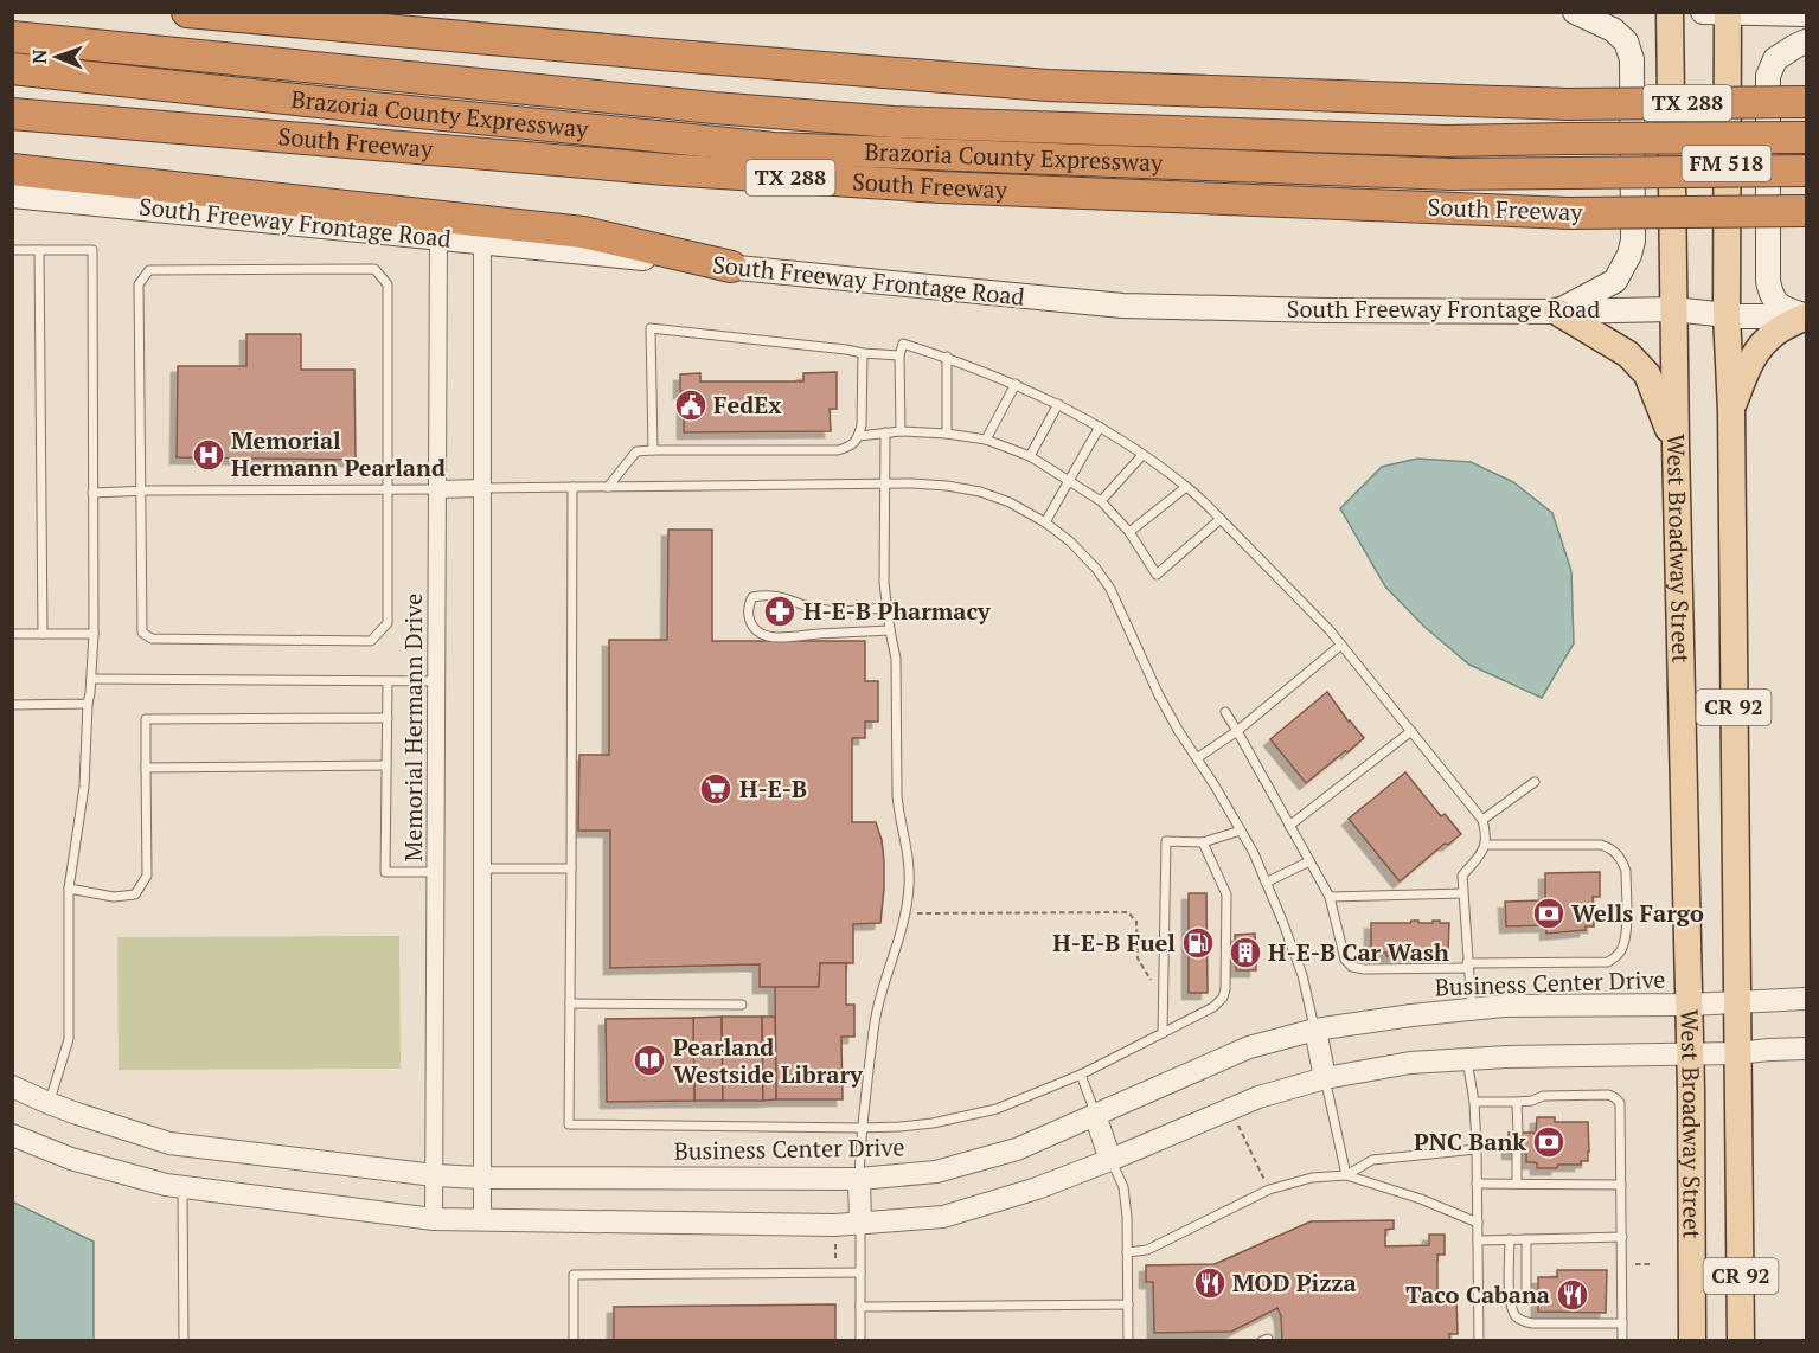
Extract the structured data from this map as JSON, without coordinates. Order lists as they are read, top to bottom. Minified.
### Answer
{"streets":{"highway":["TX 288","Brazoria County Expressway","South Freeway"],"main road":["FM 518","South Freeway Frontage Road","West Broadway Street","CR 92"],"street":["Memorial Hermann Drive","Business Center Drive"]},"crossings":[["South Freeway Frontage Road","West Broadway Street"],["South Freeway Frontage Road","Memorial Hermann Drive"],["West Broadway Street","Business Center Drive"],["Memorial Hermann Drive","Business Center Drive"]],"places":{"public building":["FedEx"],"hospital":["Memorial Hermann Pearland"],"pharmacy":["H-E-B Pharmacy"],"supermarket":["H-E-B"],"bank":["Wells Fargo","PNC Bank"],"fuel station":["H-E-B Fuel"],"building":["H-E-B Car Wash"],"library":["Pearland Westside Library"],"restaurant":["MOD Pizza","Taco Cabana"]},"north":"left"}
